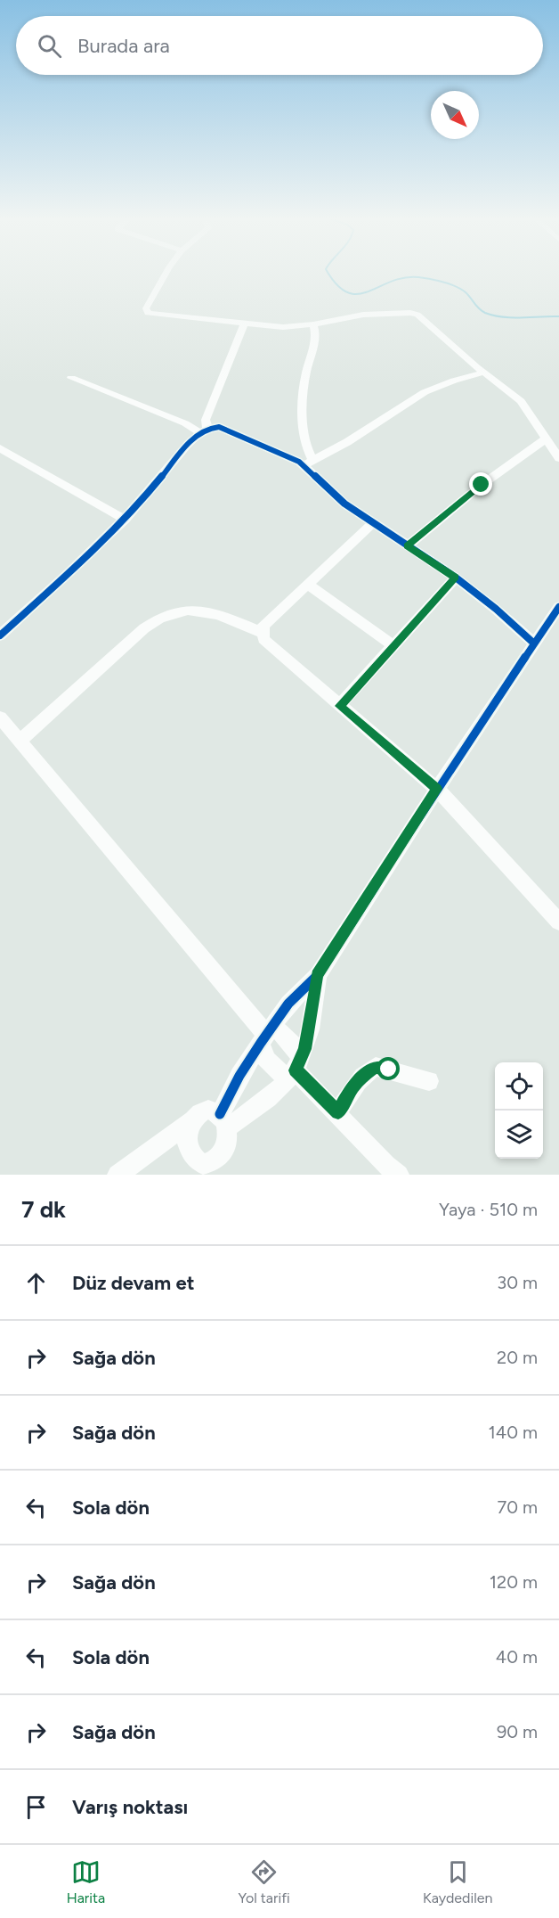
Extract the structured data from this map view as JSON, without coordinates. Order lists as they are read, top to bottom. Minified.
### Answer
{"north":"bottom right","page":{"search":"Burada ara","heading":["7 dk","Yaya · 510 m"],"list":[["Düz devam et","30 m"],["Sağa dön","20 m"],["Sağa dön","140 m"],["Sola dön","70 m"],["Sağa dön","120 m"],["Sola dön","40 m"],["Sağa dön","90 m"],"Varış noktası"],"nav":["Harita","Yol tarifi","Kaydedilen"]}}
